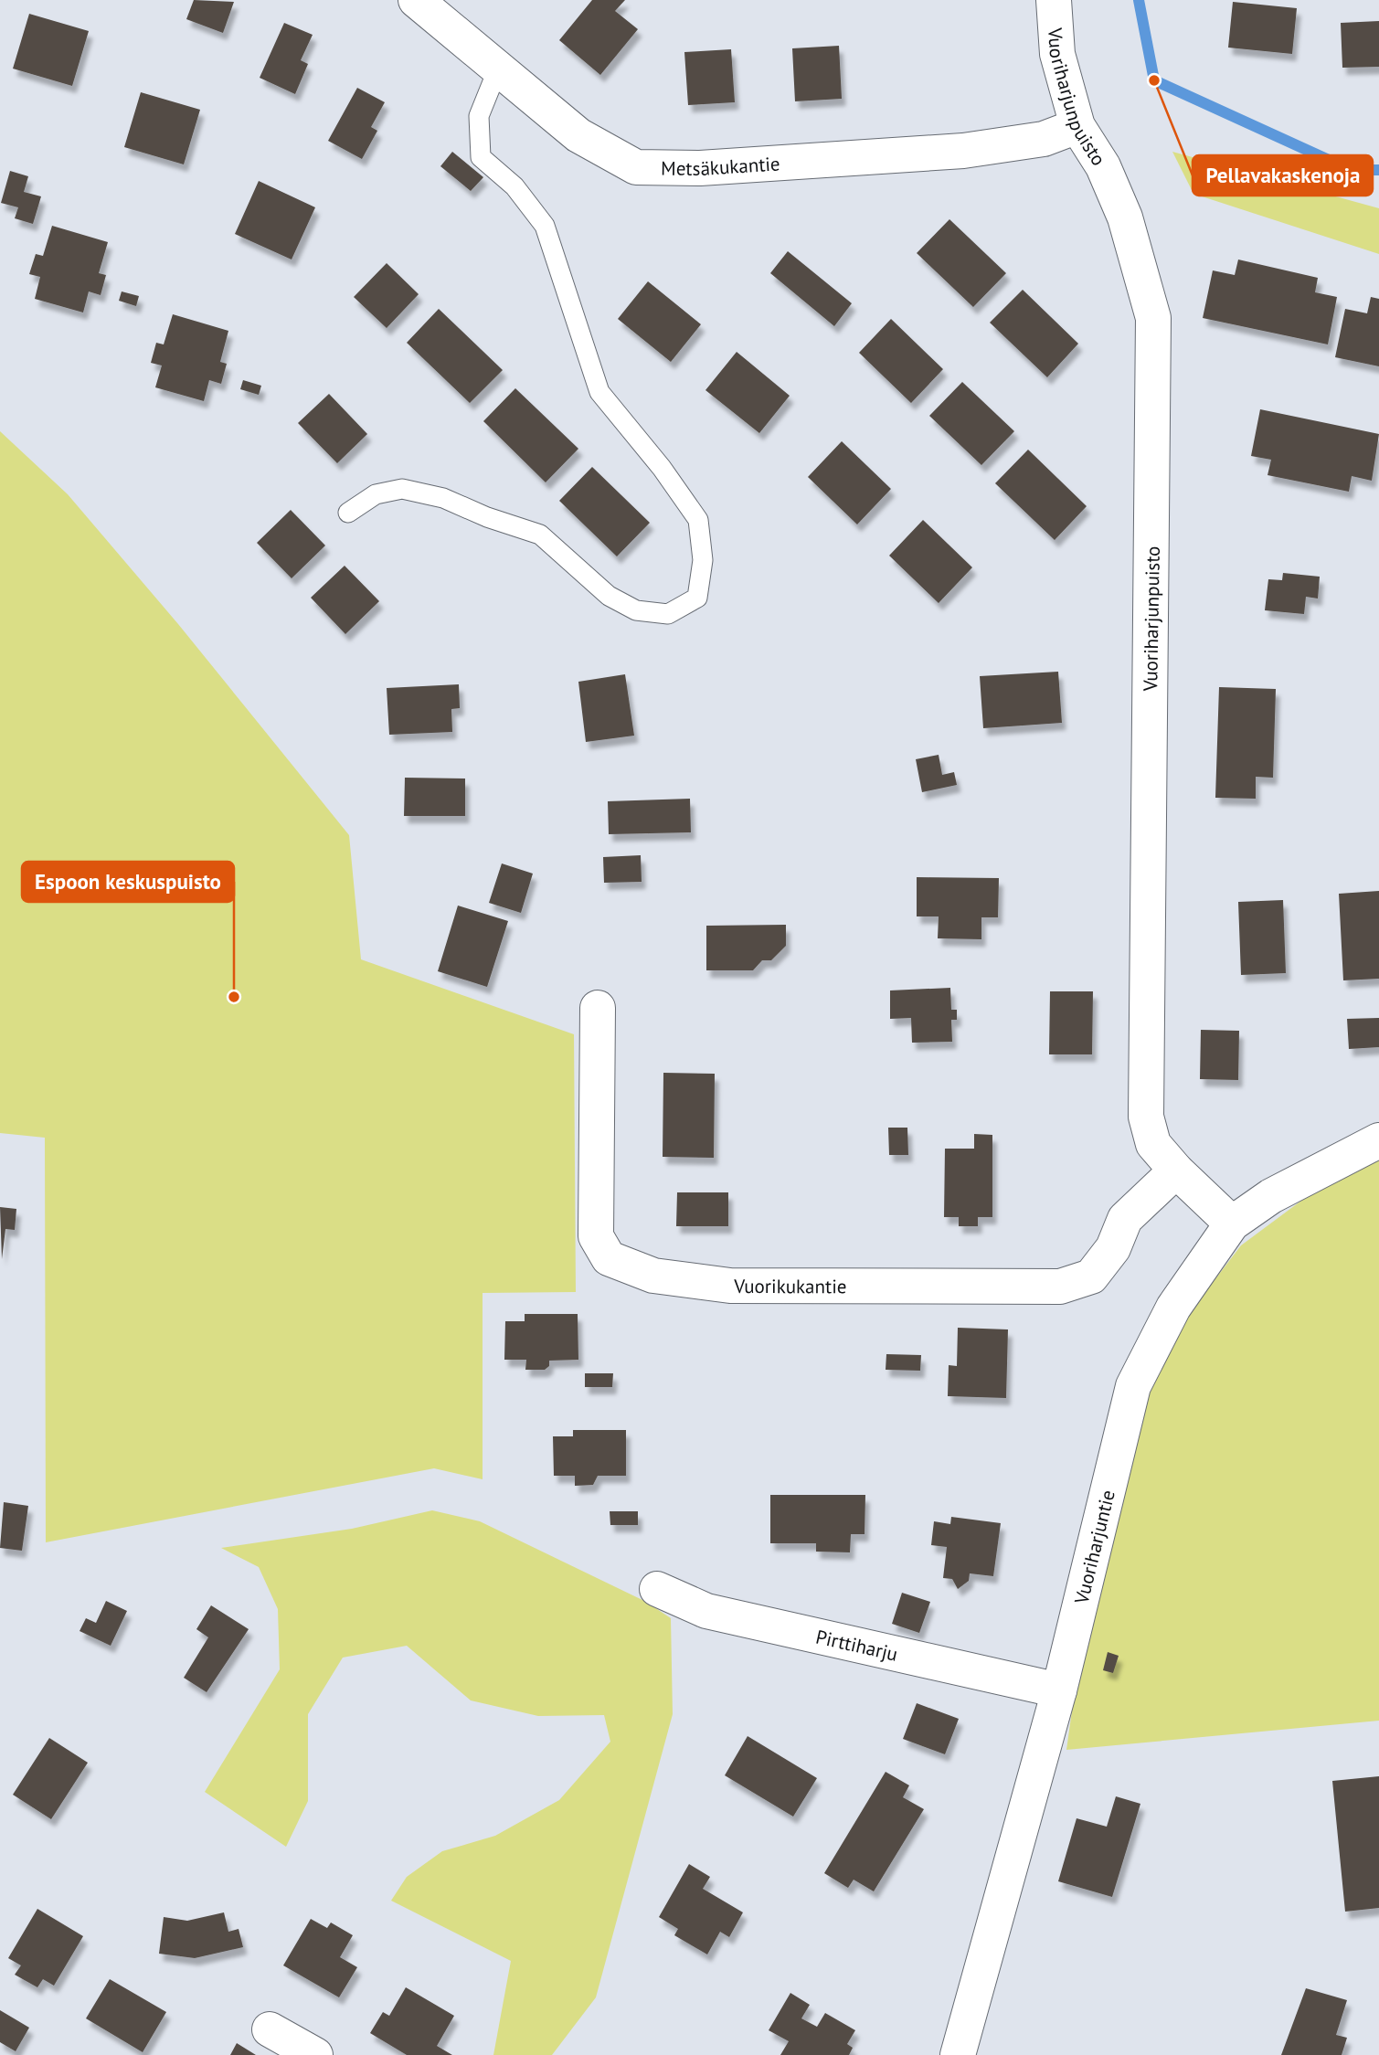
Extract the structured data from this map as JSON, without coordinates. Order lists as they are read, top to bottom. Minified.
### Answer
{"streets":{"street":["Vuoriharjunpuisto","Metsäkukantie","Vuorikukantie","Vuoriharjuntie","Pirttiharju"]},"crossings":[["Vuoriharjunpuisto","Metsäkukantie"],["Vuoriharjunpuisto","Vuorikukantie"],["Vuoriharjunpuisto","Vuoriharjuntie"],["Vuoriharjuntie","Pirttiharju"]],"places":["Pellavakaskenoja","Espoon keskuspuisto"]}
